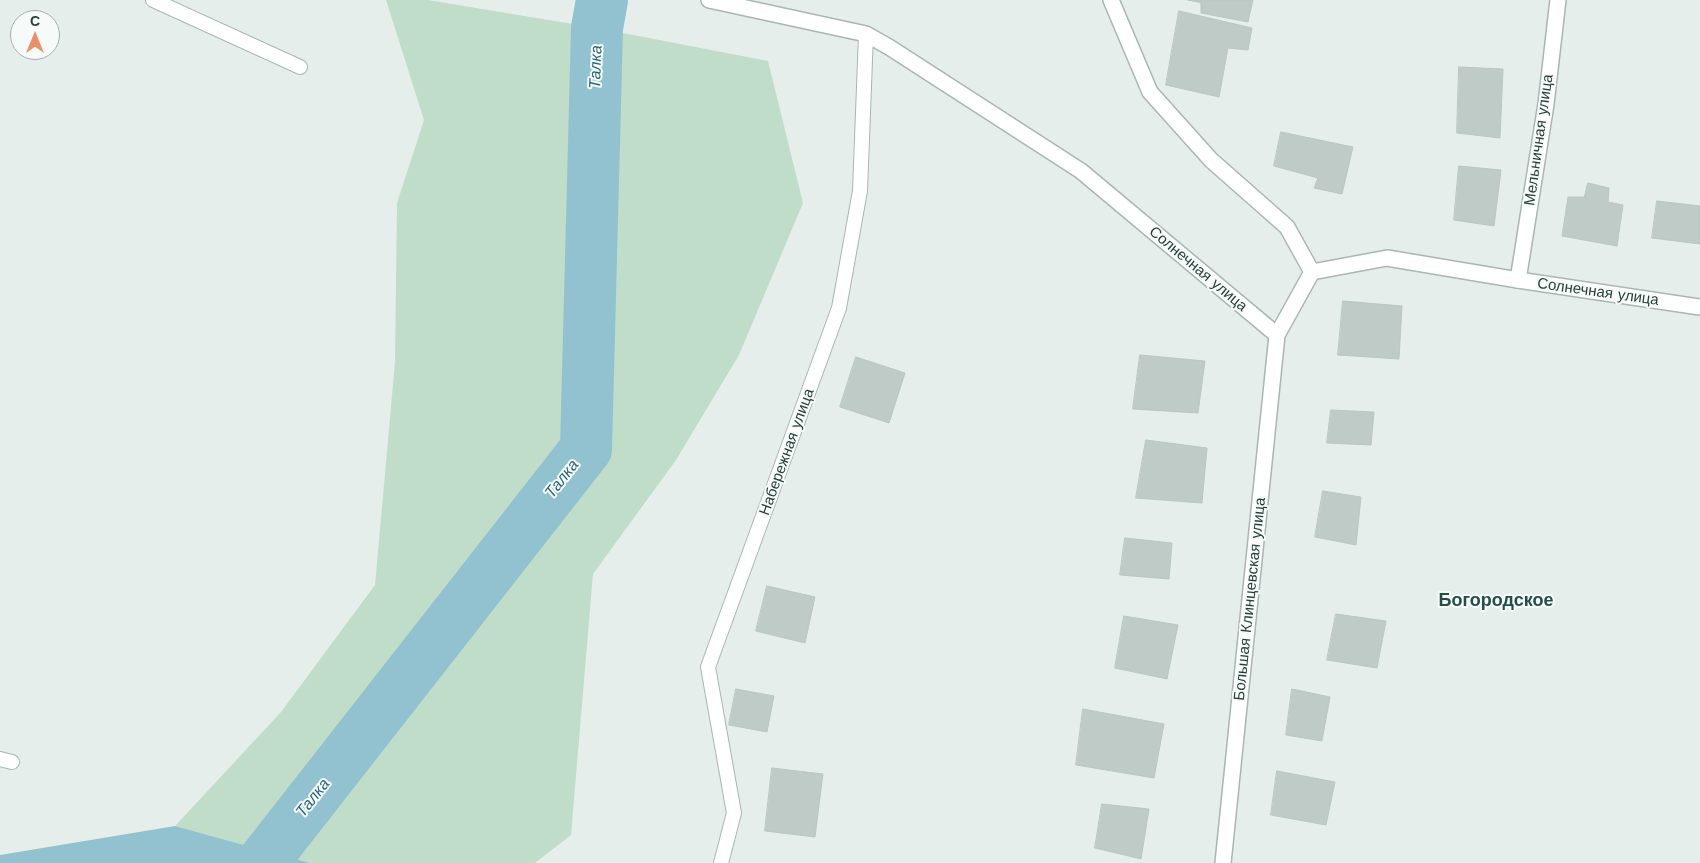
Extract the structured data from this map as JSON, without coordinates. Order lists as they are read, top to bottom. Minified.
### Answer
{"streets":{"street":["Мельничная улица","Солнечная улица","Большая Клинцевская улица"],"lane":["Набережная улица"]},"crossings":[["Мельничная улица","Солнечная улица"],["Солнечная улица","Набережная улица"],["Солнечная улица","Большая Клинцевская улица"]],"districts":["Богородское"],"water":["Талка"],"north":"top"}
